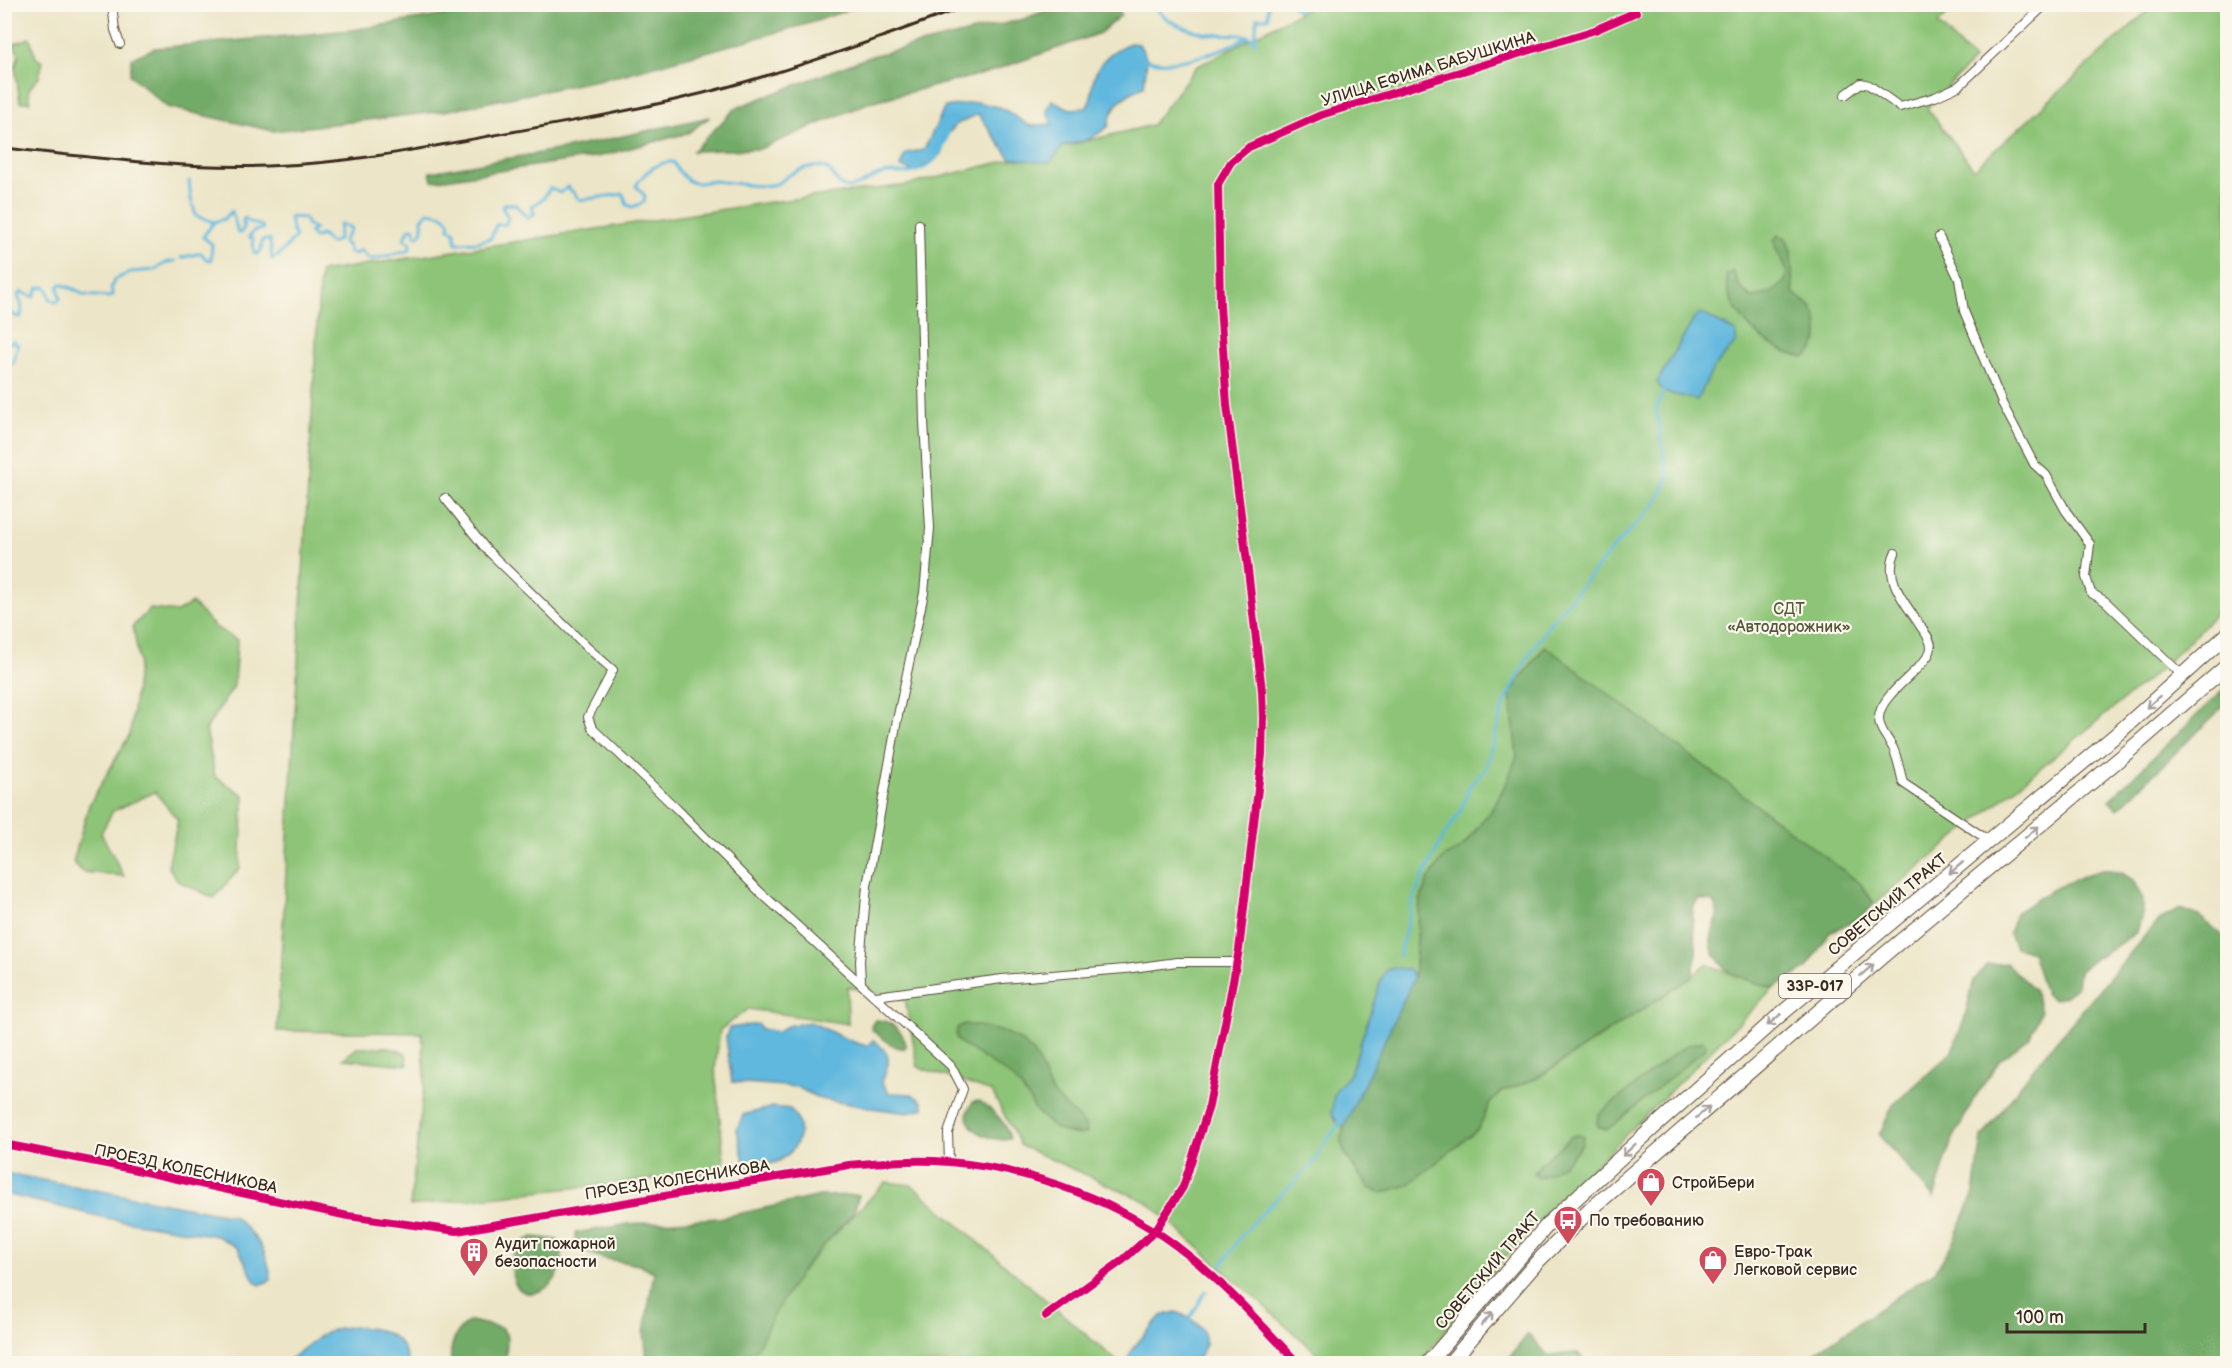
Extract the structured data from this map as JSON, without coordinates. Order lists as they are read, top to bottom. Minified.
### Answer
{"streets":{"highway":["СОВЕТСКИЙ ТРАКТ","33Р-017"],"street":["УЛИЦА ЕФИМА БАБУШКИНА","ПРОЕЗД КОЛЕСНИКОВА"]},"parks":["СДТ «Автодорожник»"],"places":{"shop":["СтройБери","Евро-Трак Легковой сервис"],"bus stop":["По требованию"],"building":["Аудит пожарной безопасности"]},"scale_bar":"100 m"}
